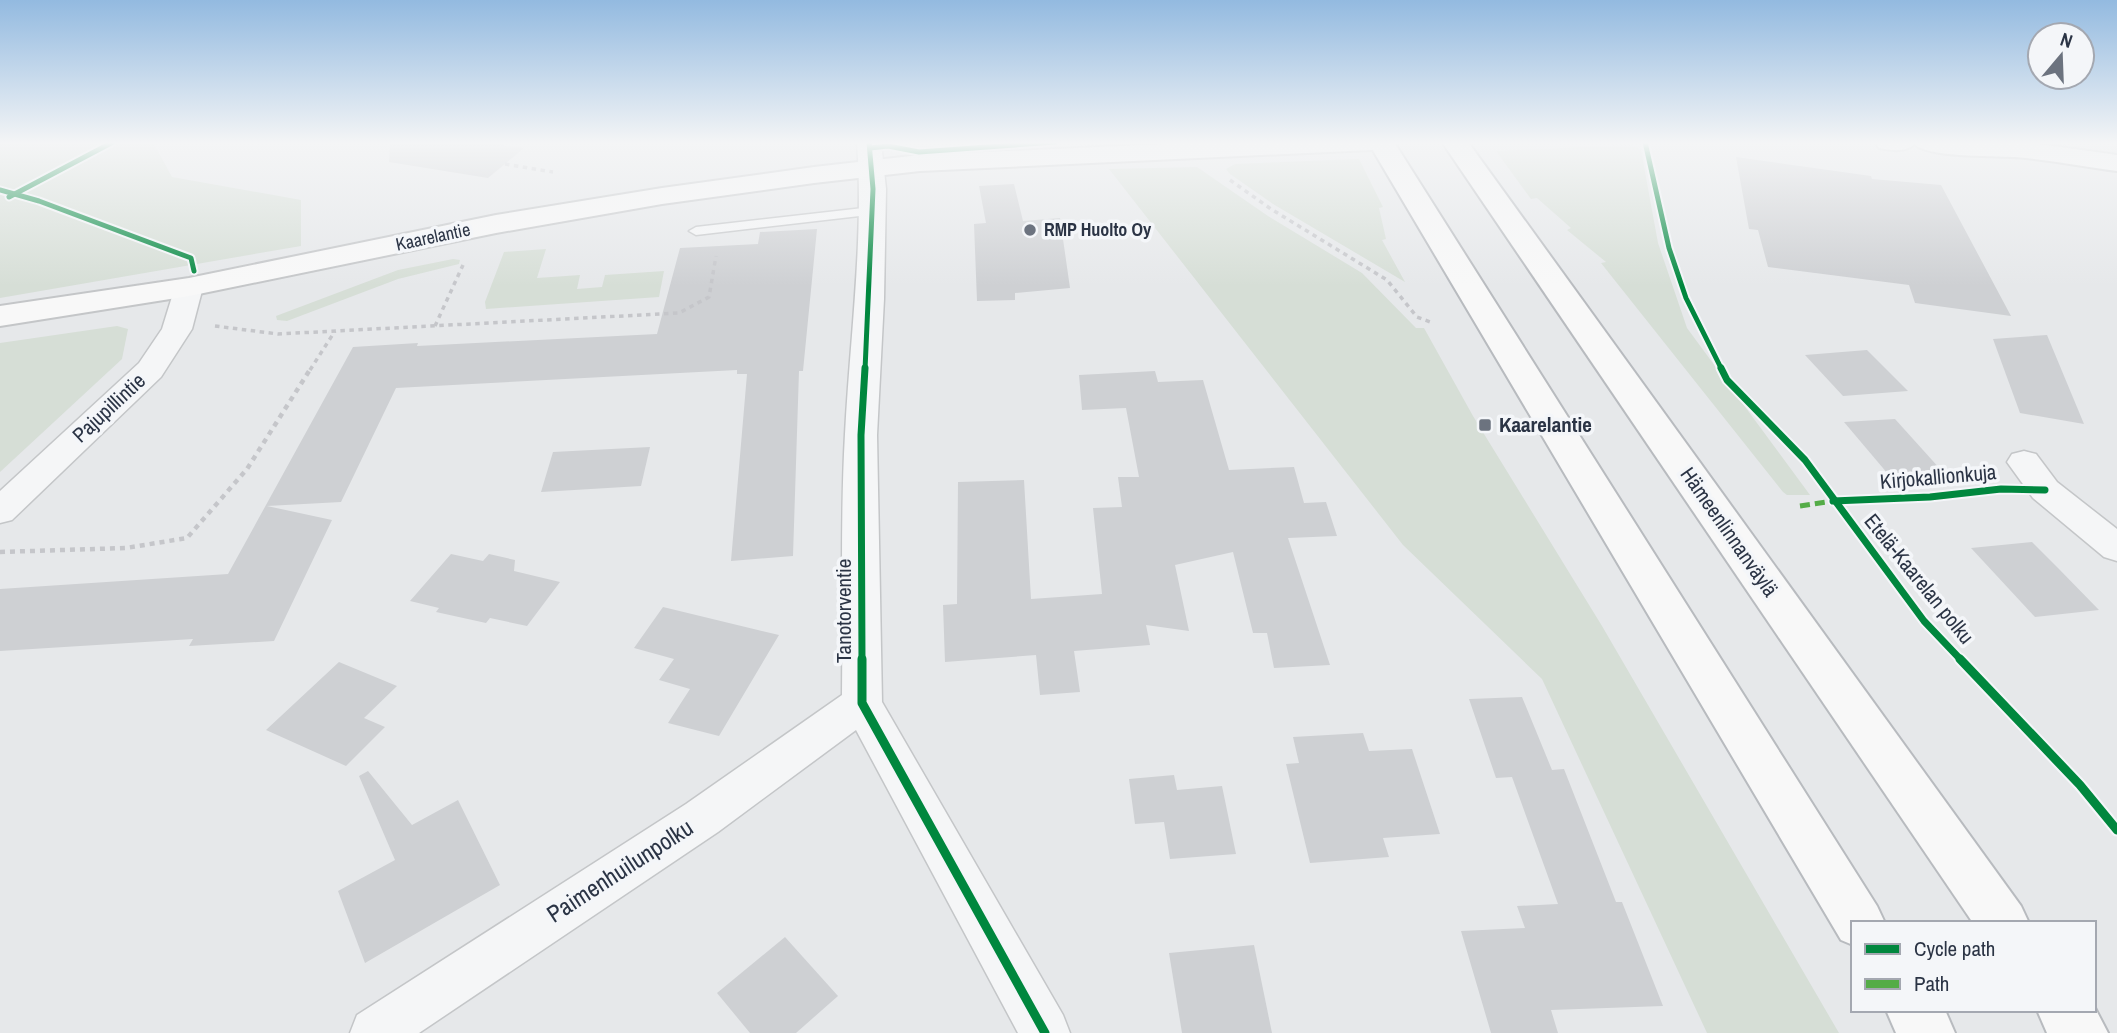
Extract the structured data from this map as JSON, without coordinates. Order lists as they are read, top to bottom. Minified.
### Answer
{"streets":{"main road":["Kaarelantie","Hämeenlinnanväylä"],"street":["Pajupillintie","Kirjokallionkuja","Tanotorventie","Paimenhuilunpolku"],"cycle path":["Etelä-Kaarelan polku"]},"crossings":[["Kaarelantie","Pajupillintie"],["Tanotorventie","Paimenhuilunpolku"]],"places":{"other":["RMP Huolto Oy"],"transit":["Kaarelantie"]},"legend":["Cycle path","Path"],"north":"top"}
